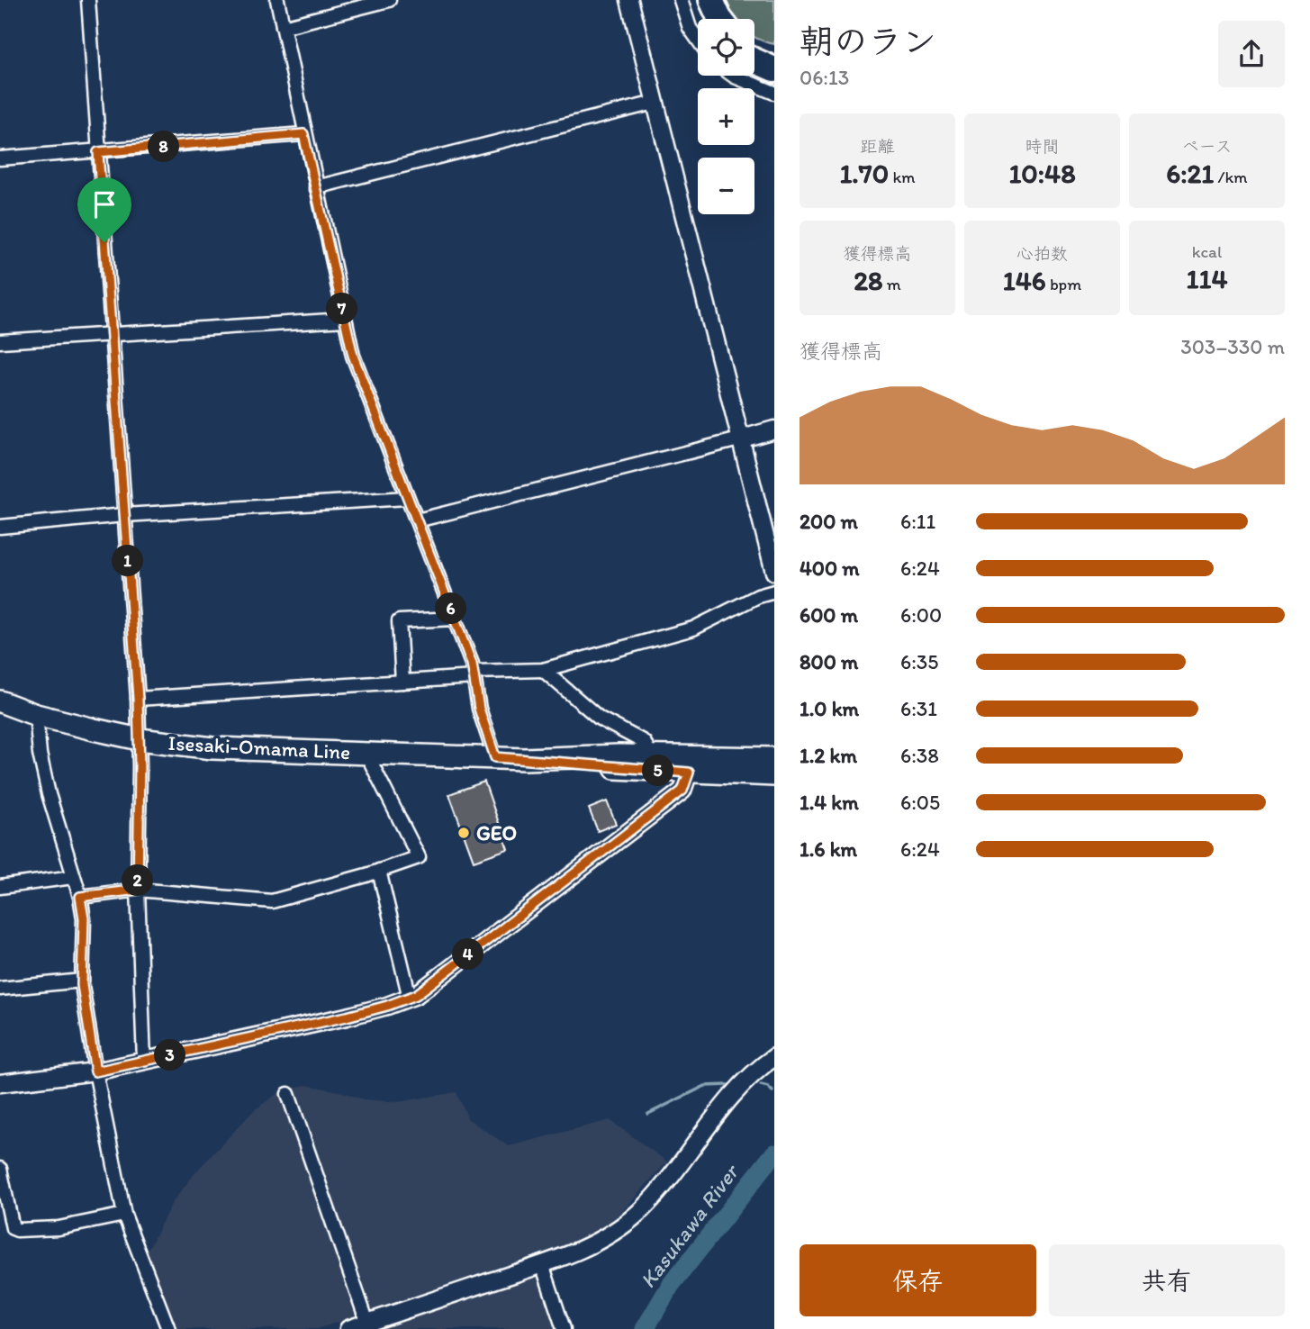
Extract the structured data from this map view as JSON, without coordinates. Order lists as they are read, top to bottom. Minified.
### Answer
{"streets":{"main road":["Isesaki-Omama Line"]},"water":["Kasukawa River"],"places":["GEO"],"page":{"heading":["朝のラン","06:13"],"map_buttons":["+","−"],"stats":[["距離","1.70 km"],["時間","10:48"],["ペース","6:21 /km"],["獲得標高","28 m"],["心拍数","146 bpm"],["kcal","114"]],"pins":["8","7","1","6","5","2","4","3"],"chart":["獲得標高","303–330 m"],"list":[{"name":"200 m","note":"6:11"},{"name":"400 m","note":"6:24"},{"name":"600 m","note":"6:00"},{"name":"800 m","note":"6:35"},{"name":"1.0 km","note":"6:31"},{"name":"1.2 km","note":"6:38"},{"name":"1.4 km","note":"6:05"},{"name":"1.6 km","note":"6:24"}],"buttons":["保存","共有"]}}
